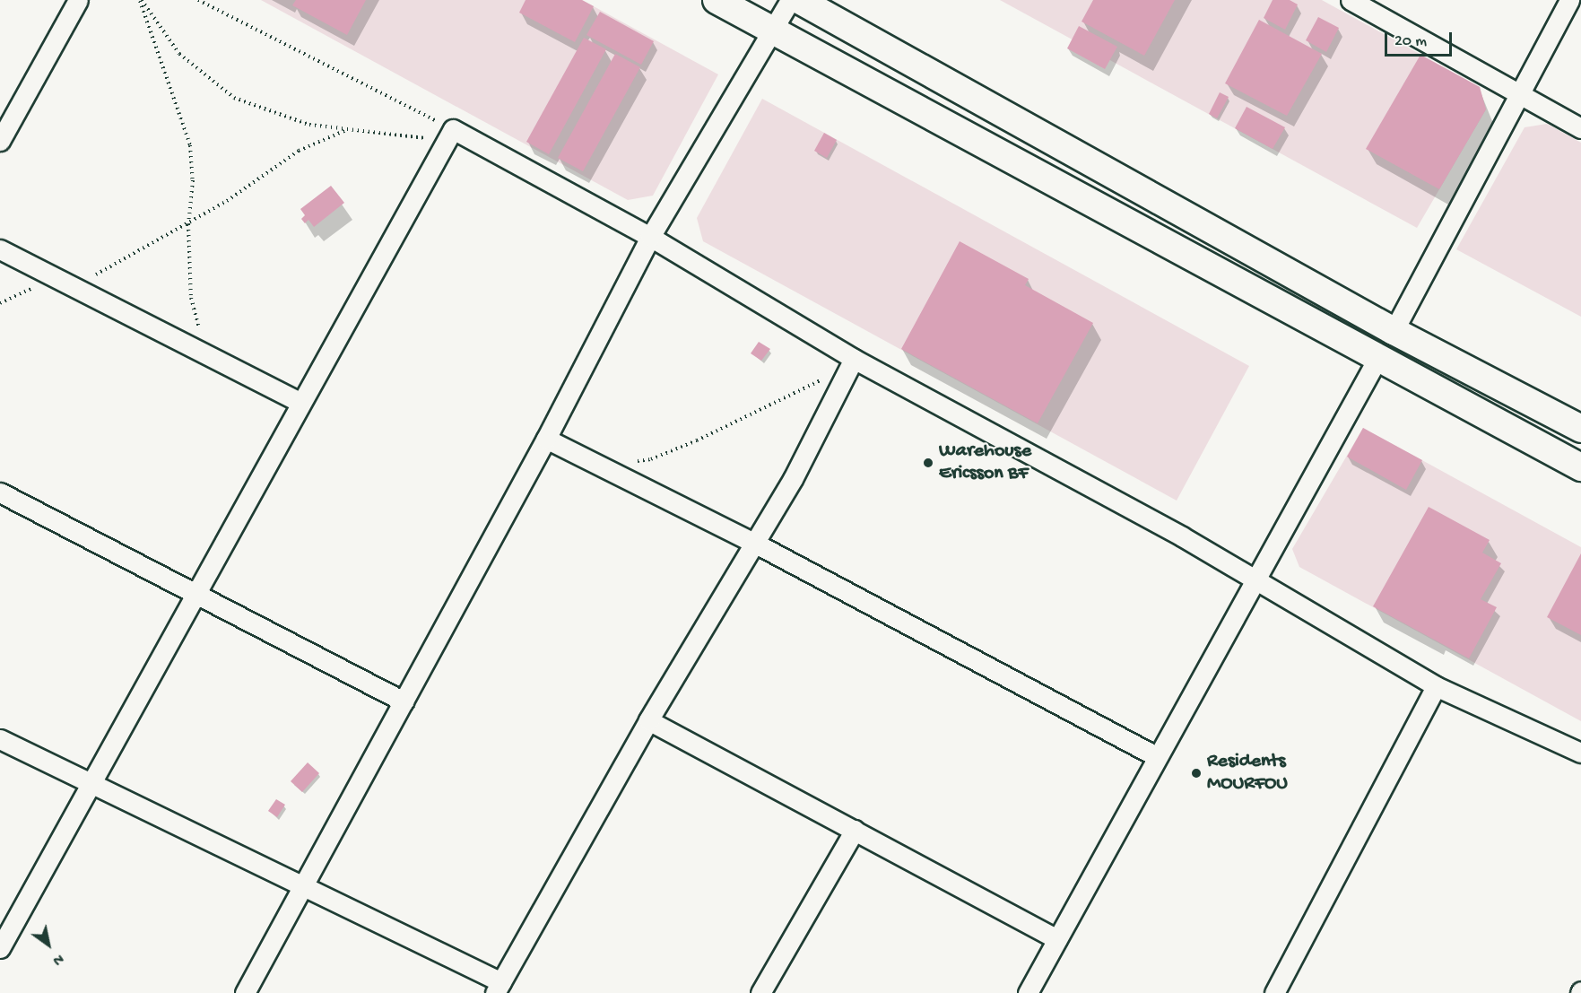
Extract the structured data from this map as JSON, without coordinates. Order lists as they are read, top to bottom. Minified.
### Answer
{"places":["Warehouse Ericsson BF","Residents MOURFOU"],"scale_bar":"20 m","north":"bottom right"}
